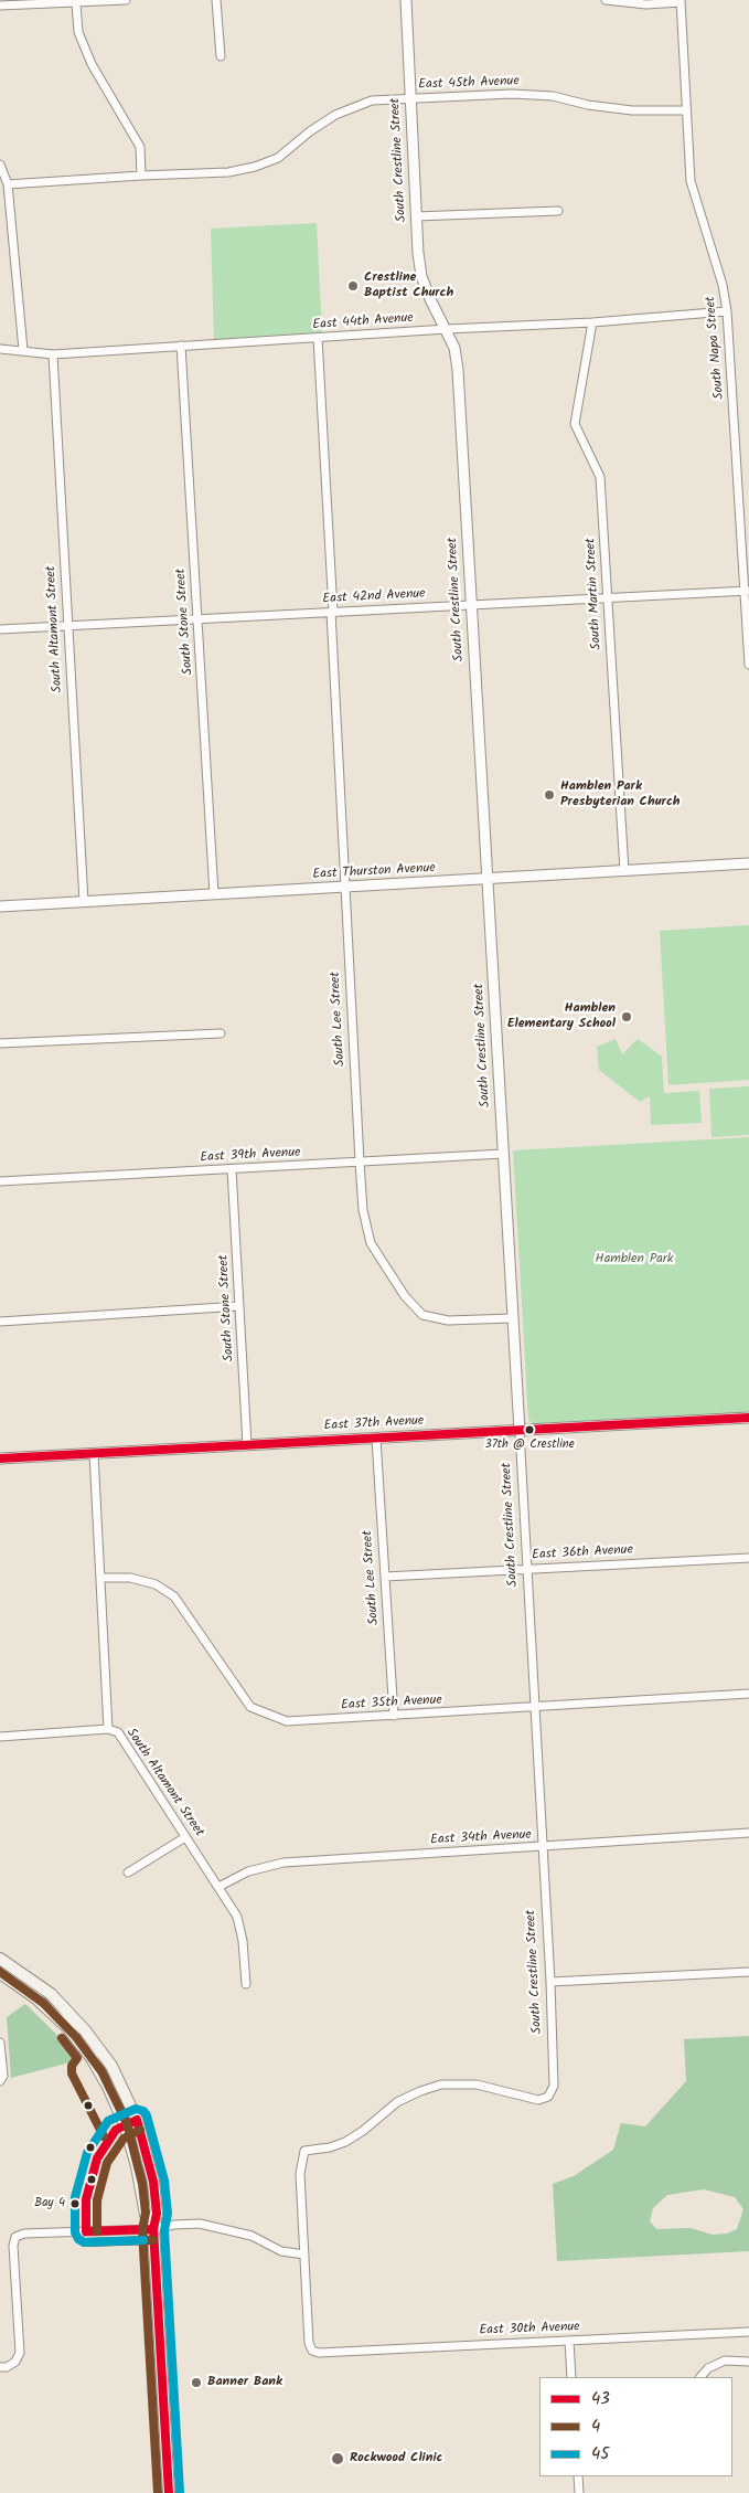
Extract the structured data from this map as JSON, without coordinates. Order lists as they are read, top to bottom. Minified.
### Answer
{"streets":{"street":["East 45th Avenue","South Crestline Street","East 44th Avenue","South Napa Street","South Martin Street","East 42nd Avenue","South Stone Street","South Altamont Street","East Thurston Avenue","South Lee Street","East 39th Avenue","East 37th Avenue","East 36th Avenue","East 35th Avenue","East 34th Avenue","East 30th Avenue"]},"crossings":[["East 45th Avenue","South Crestline Street"],["East 45th Avenue","South Napa Street"],["South Crestline Street","East 44th Avenue"],["South Crestline Street","East 42nd Avenue"],["South Crestline Street","East Thurston Avenue"],["South Crestline Street","South Lee Street"],["South Crestline Street","East 39th Avenue"],["South Crestline Street","East 37th Avenue"],["South Crestline Street","East 36th Avenue"],["South Crestline Street","East 35th Avenue"],["South Crestline Street","East 34th Avenue"],["South Crestline Street","East 30th Avenue"],["East 44th Avenue","South Napa Street"],["East 44th Avenue","South Martin Street"],["East 44th Avenue","South Stone Street"],["East 44th Avenue","South Altamont Street"],["East 44th Avenue","South Lee Street"],["South Napa Street","East 42nd Avenue"],["South Martin Street","East 42nd Avenue"],["South Martin Street","East Thurston Avenue"],["East 42nd Avenue","South Stone Street"],["East 42nd Avenue","South Altamont Street"],["East 42nd Avenue","South Lee Street"],["South Stone Street","East Thurston Avenue"],["South Stone Street","East 39th Avenue"],["South Stone Street","East 37th Avenue"],["South Altamont Street","East Thurston Avenue"],["South Altamont Street","East 37th Avenue"],["South Altamont Street","East 35th Avenue"],["South Altamont Street","East 34th Avenue"],["East Thurston Avenue","South Lee Street"],["South Lee Street","East 39th Avenue"],["South Lee Street","East 37th Avenue"],["South Lee Street","East 36th Avenue"],["South Lee Street","East 35th Avenue"]],"parks":["Hamblen Park"],"places":["Crestline Baptist Church","Hamblen Park Presbyterian Church","Hamblen Elementary School","37th @ Crestline","Bay 4","Banner Bank","Rockwood Clinic"],"lines":["transit line 43","transit line 4","transit line 45"],"legend":["43","4","45"]}
